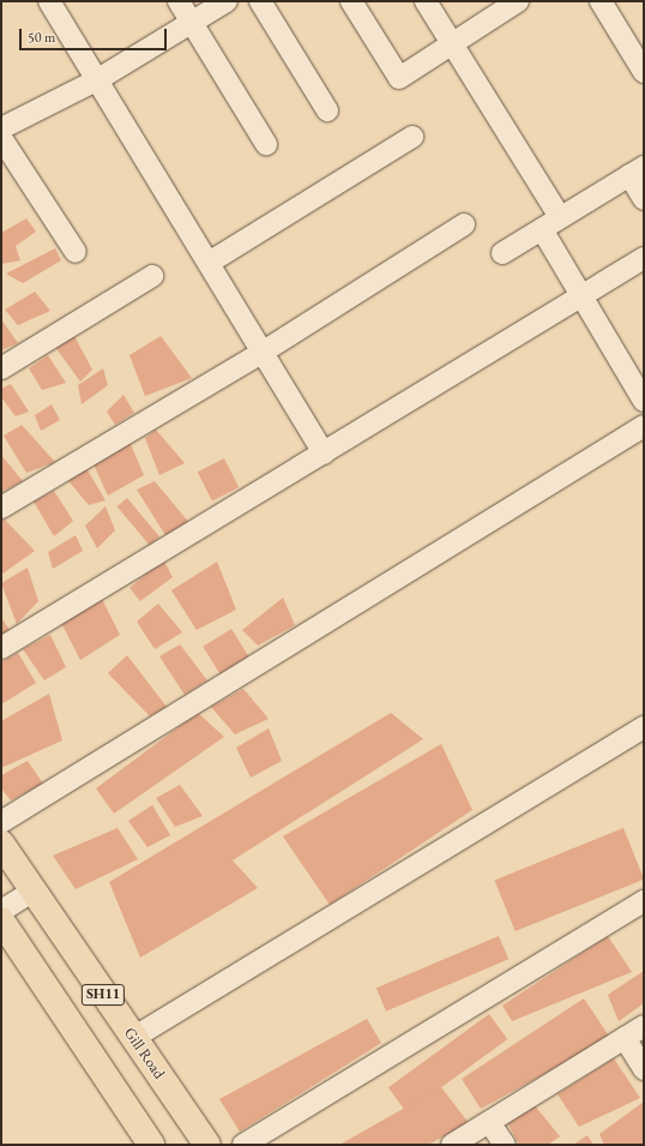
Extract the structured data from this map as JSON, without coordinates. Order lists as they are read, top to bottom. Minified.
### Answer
{"streets":{"main road":["SH11","Gill Road"]},"scale_bar":"50 m"}
